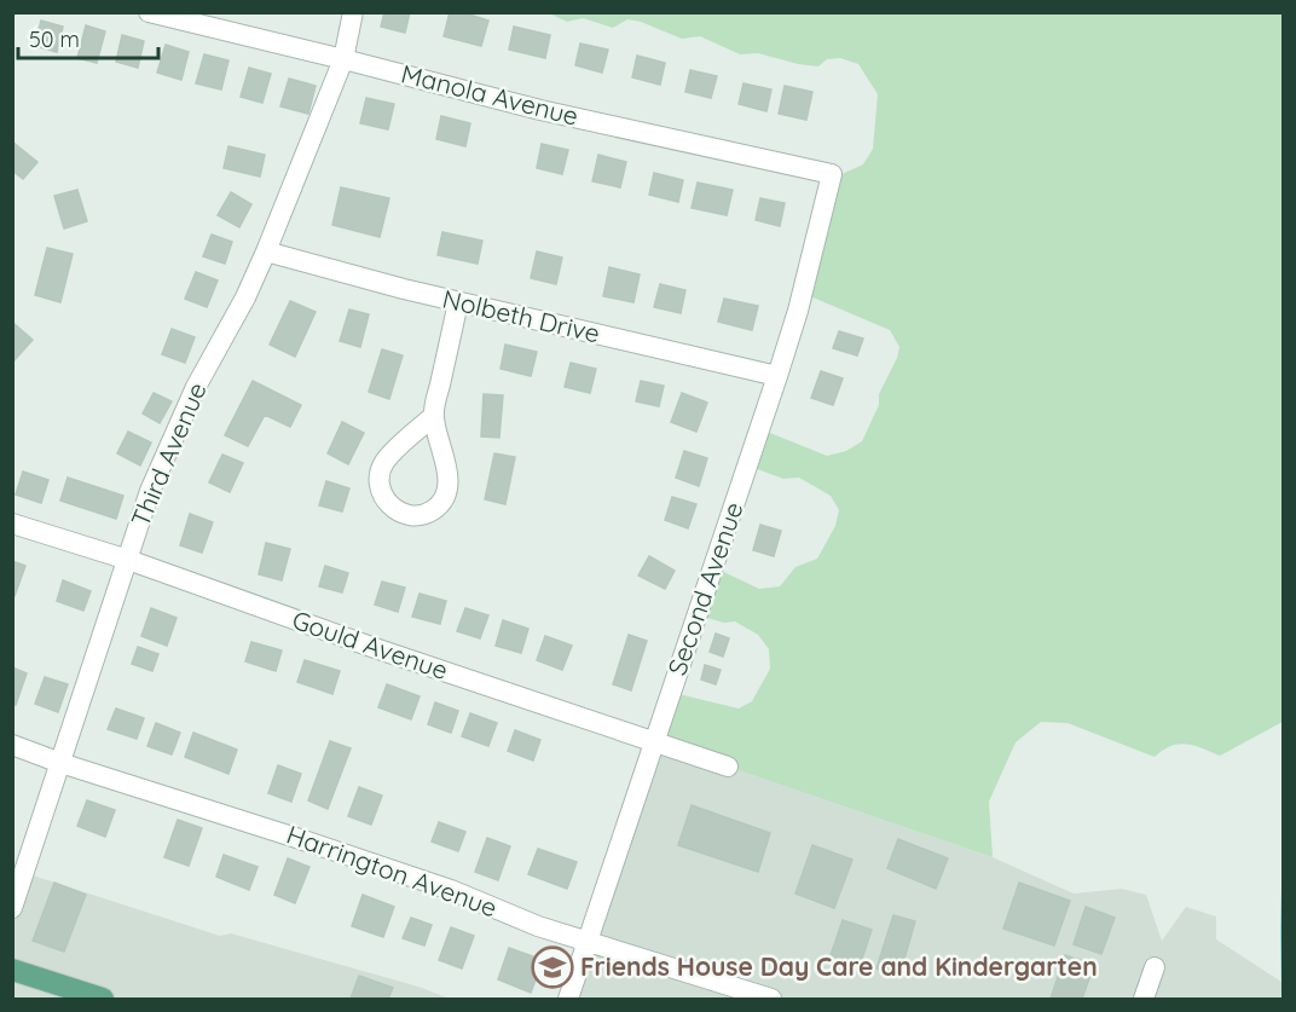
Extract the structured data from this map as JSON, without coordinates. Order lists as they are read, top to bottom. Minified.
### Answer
{"streets":{"street":["Manola Avenue","Nolbeth Drive","Third Avenue","Second Avenue","Gould Avenue","Harrington Avenue"]},"crossings":[["Manola Avenue","Third Avenue"],["Manola Avenue","Second Avenue"],["Nolbeth Drive","Third Avenue"],["Nolbeth Drive","Second Avenue"],["Third Avenue","Gould Avenue"],["Third Avenue","Harrington Avenue"],["Second Avenue","Gould Avenue"],["Second Avenue","Harrington Avenue"]],"places":{"school or university":["Friends House Day Care and Kindergarten"]},"scale_bar":"50 m"}
